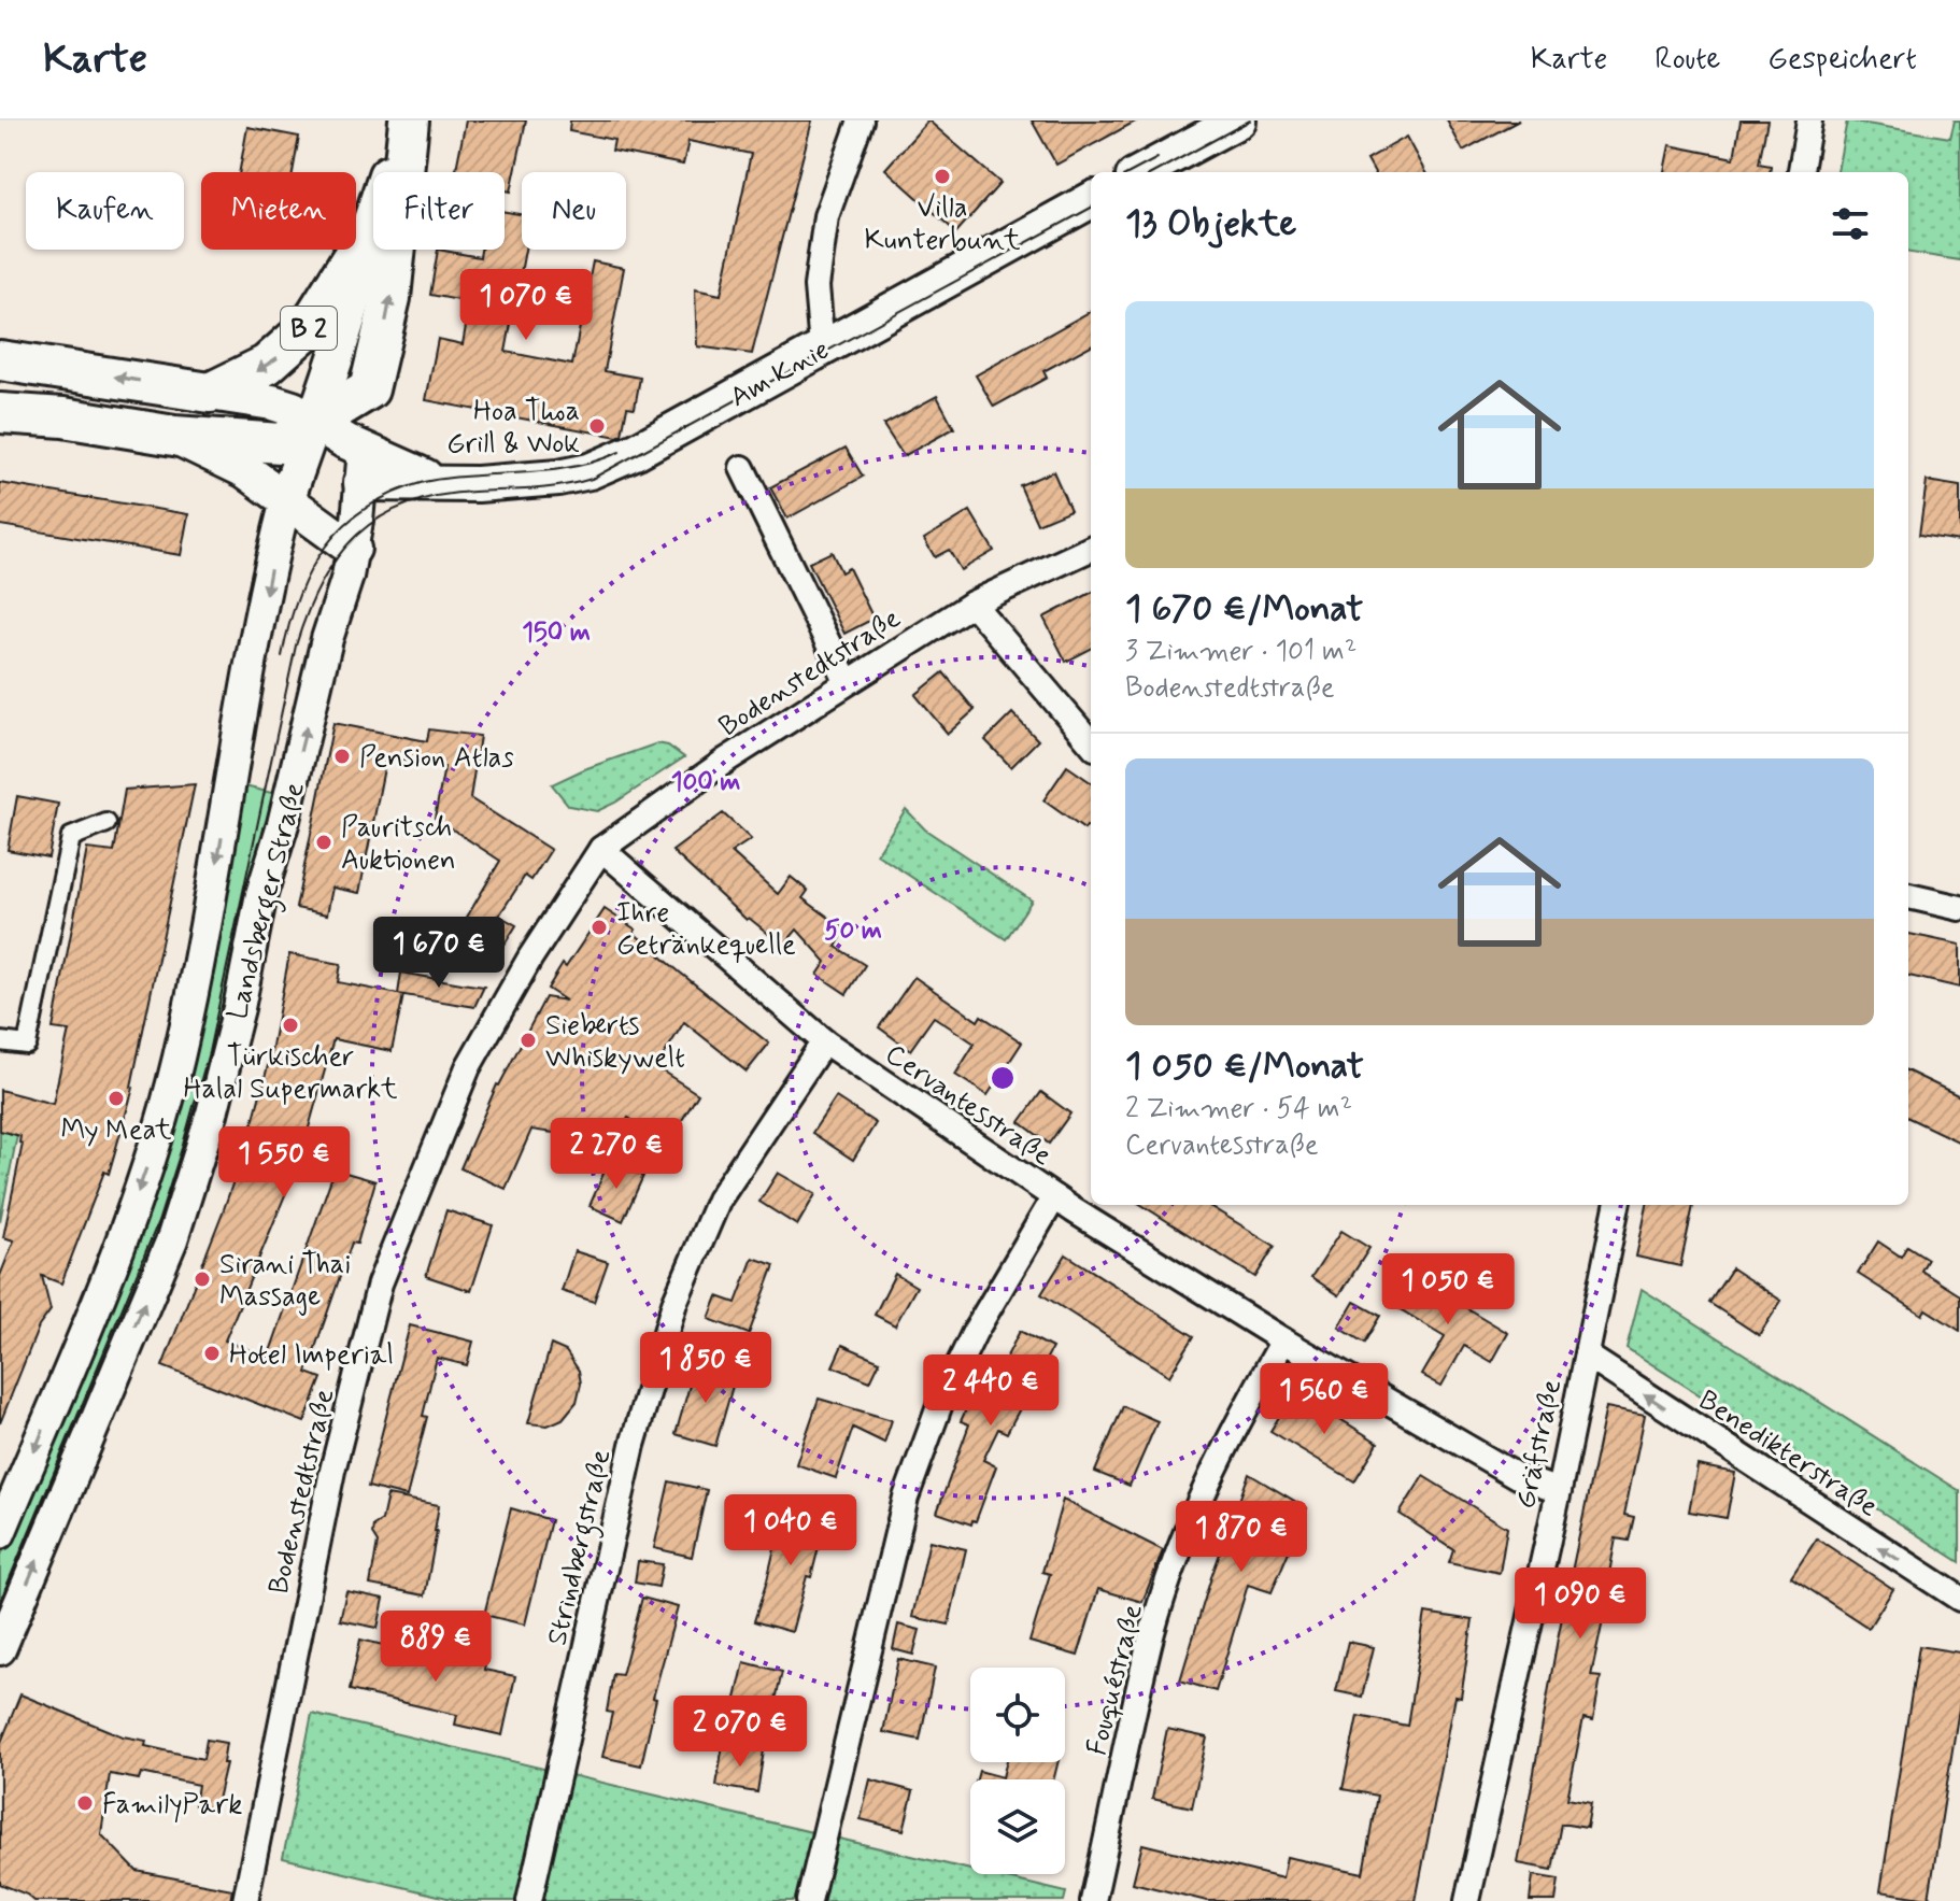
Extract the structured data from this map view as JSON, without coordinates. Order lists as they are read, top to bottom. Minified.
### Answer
{"streets":{"main road":["B 2","Am Knie","Landsberger Straße"],"street":["Bodenstedtstraße","Cervantesstraße","Gräfstraße","Benedikterstraße","Strindbergstraße","Fouquéstraße"]},"crossings":[["B 2","Am Knie"],["B 2","Landsberger Straße"],["Am Knie","Landsberger Straße"],["Bodenstedtstraße","Cervantesstraße"],["Cervantesstraße","Gräfstraße"],["Cervantesstraße","Strindbergstraße"],["Cervantesstraße","Fouquéstraße"],["Gräfstraße","Benedikterstraße"]],"one_way":["Benedikterstraße"],"places":["Villa Kunterbunt","Hoa Thoa Grill & Wok","Pension Atlas","Pauritsch Auktionen","Ihre Getränkequelle","Türkischer Halal Supermarkt","Sieberts Whiskywelt","My Meat","Sirani Thai Massage","Hotel Imperial","FamilyPark"],"page":{"header":"Karte","nav":["Karte","Route","Gespeichert"],"chip":["Kaufen","Mieten","Filter","Neu"],"heading":"13 Objekte","price":["1 070 €","1 670 €","2 270 €","1 550 €","1 050 €","1 850 €","2 440 €","1 560 €","1 040 €","1 870 €","1 090 €","889 €","2 070 €"],"list":[{"name":"1 670 €/Monat","note":"3 Zimmer · 101 m² · Bodenstedtstraße"},{"name":"1 050 €/Monat","note":"2 Zimmer · 54 m² · Cervantesstraße"}]},"rings":["150 m","100 m","50 m"]}
